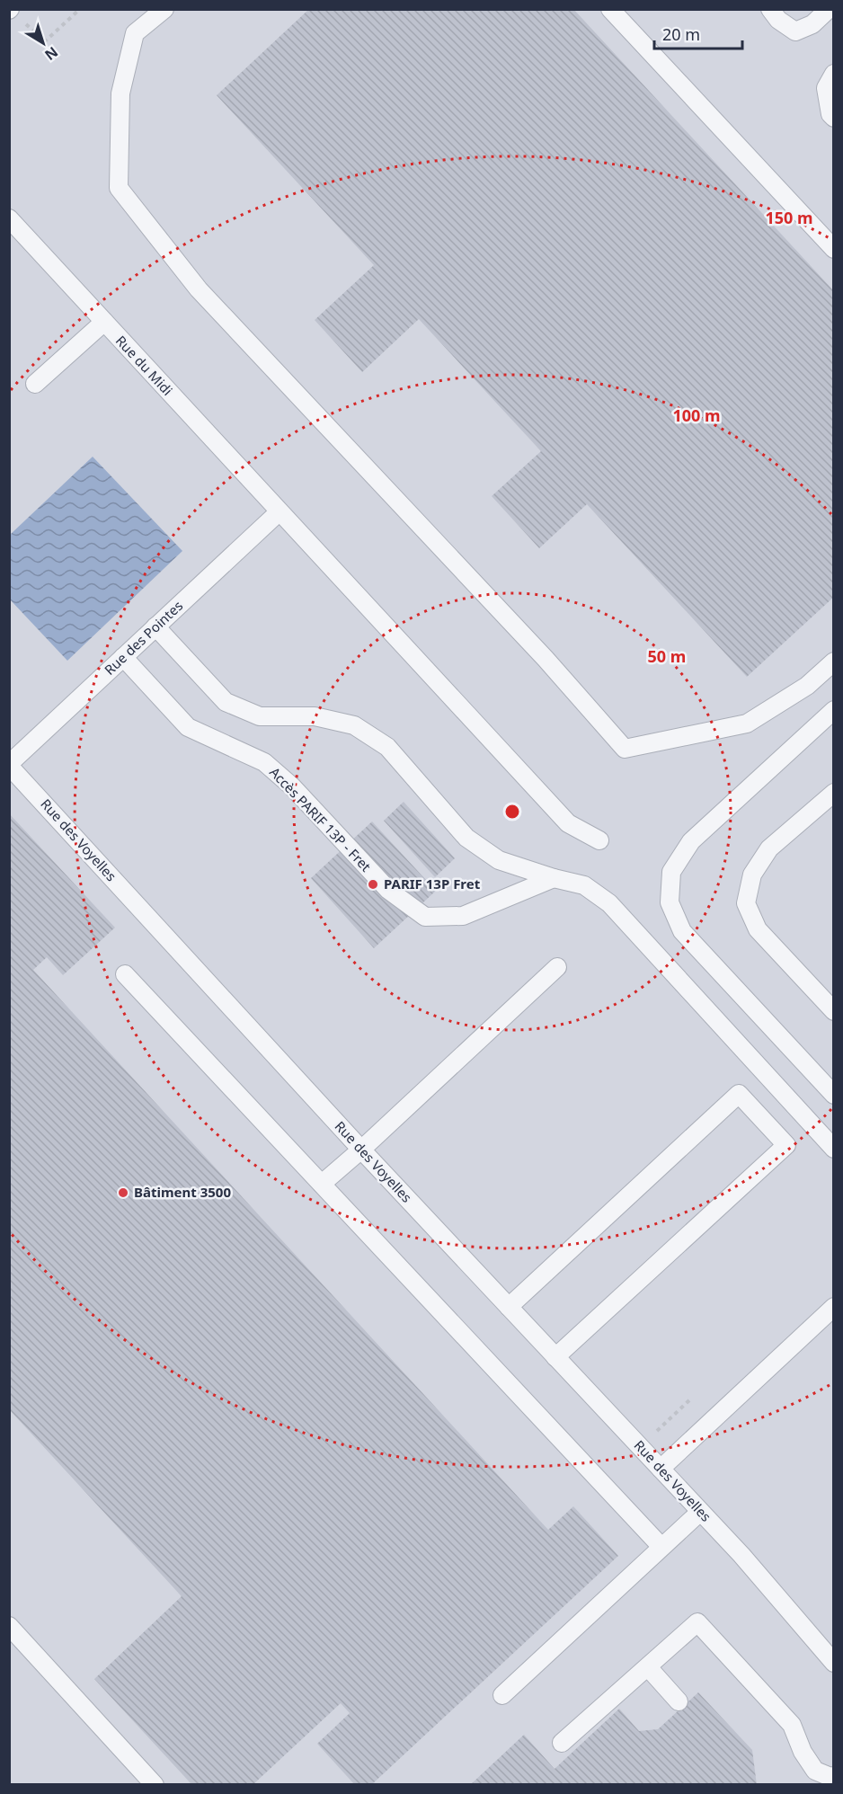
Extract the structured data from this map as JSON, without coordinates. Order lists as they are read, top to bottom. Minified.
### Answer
{"streets":{"lane":["Rue du Midi","Rue des Pointes","Accès PARIF 13P - Fret","Rue des Voyelles"]},"crossings":[["Rue du Midi","Rue des Pointes"],["Rue des Pointes","Accès PARIF 13P - Fret"],["Rue des Pointes","Rue des Voyelles"]],"places":["PARIF 13P Fret","Bâtiment 3500"],"scale_bar":"20 m","north":"bottom right","rings":["150 m","100 m","50 m"]}
